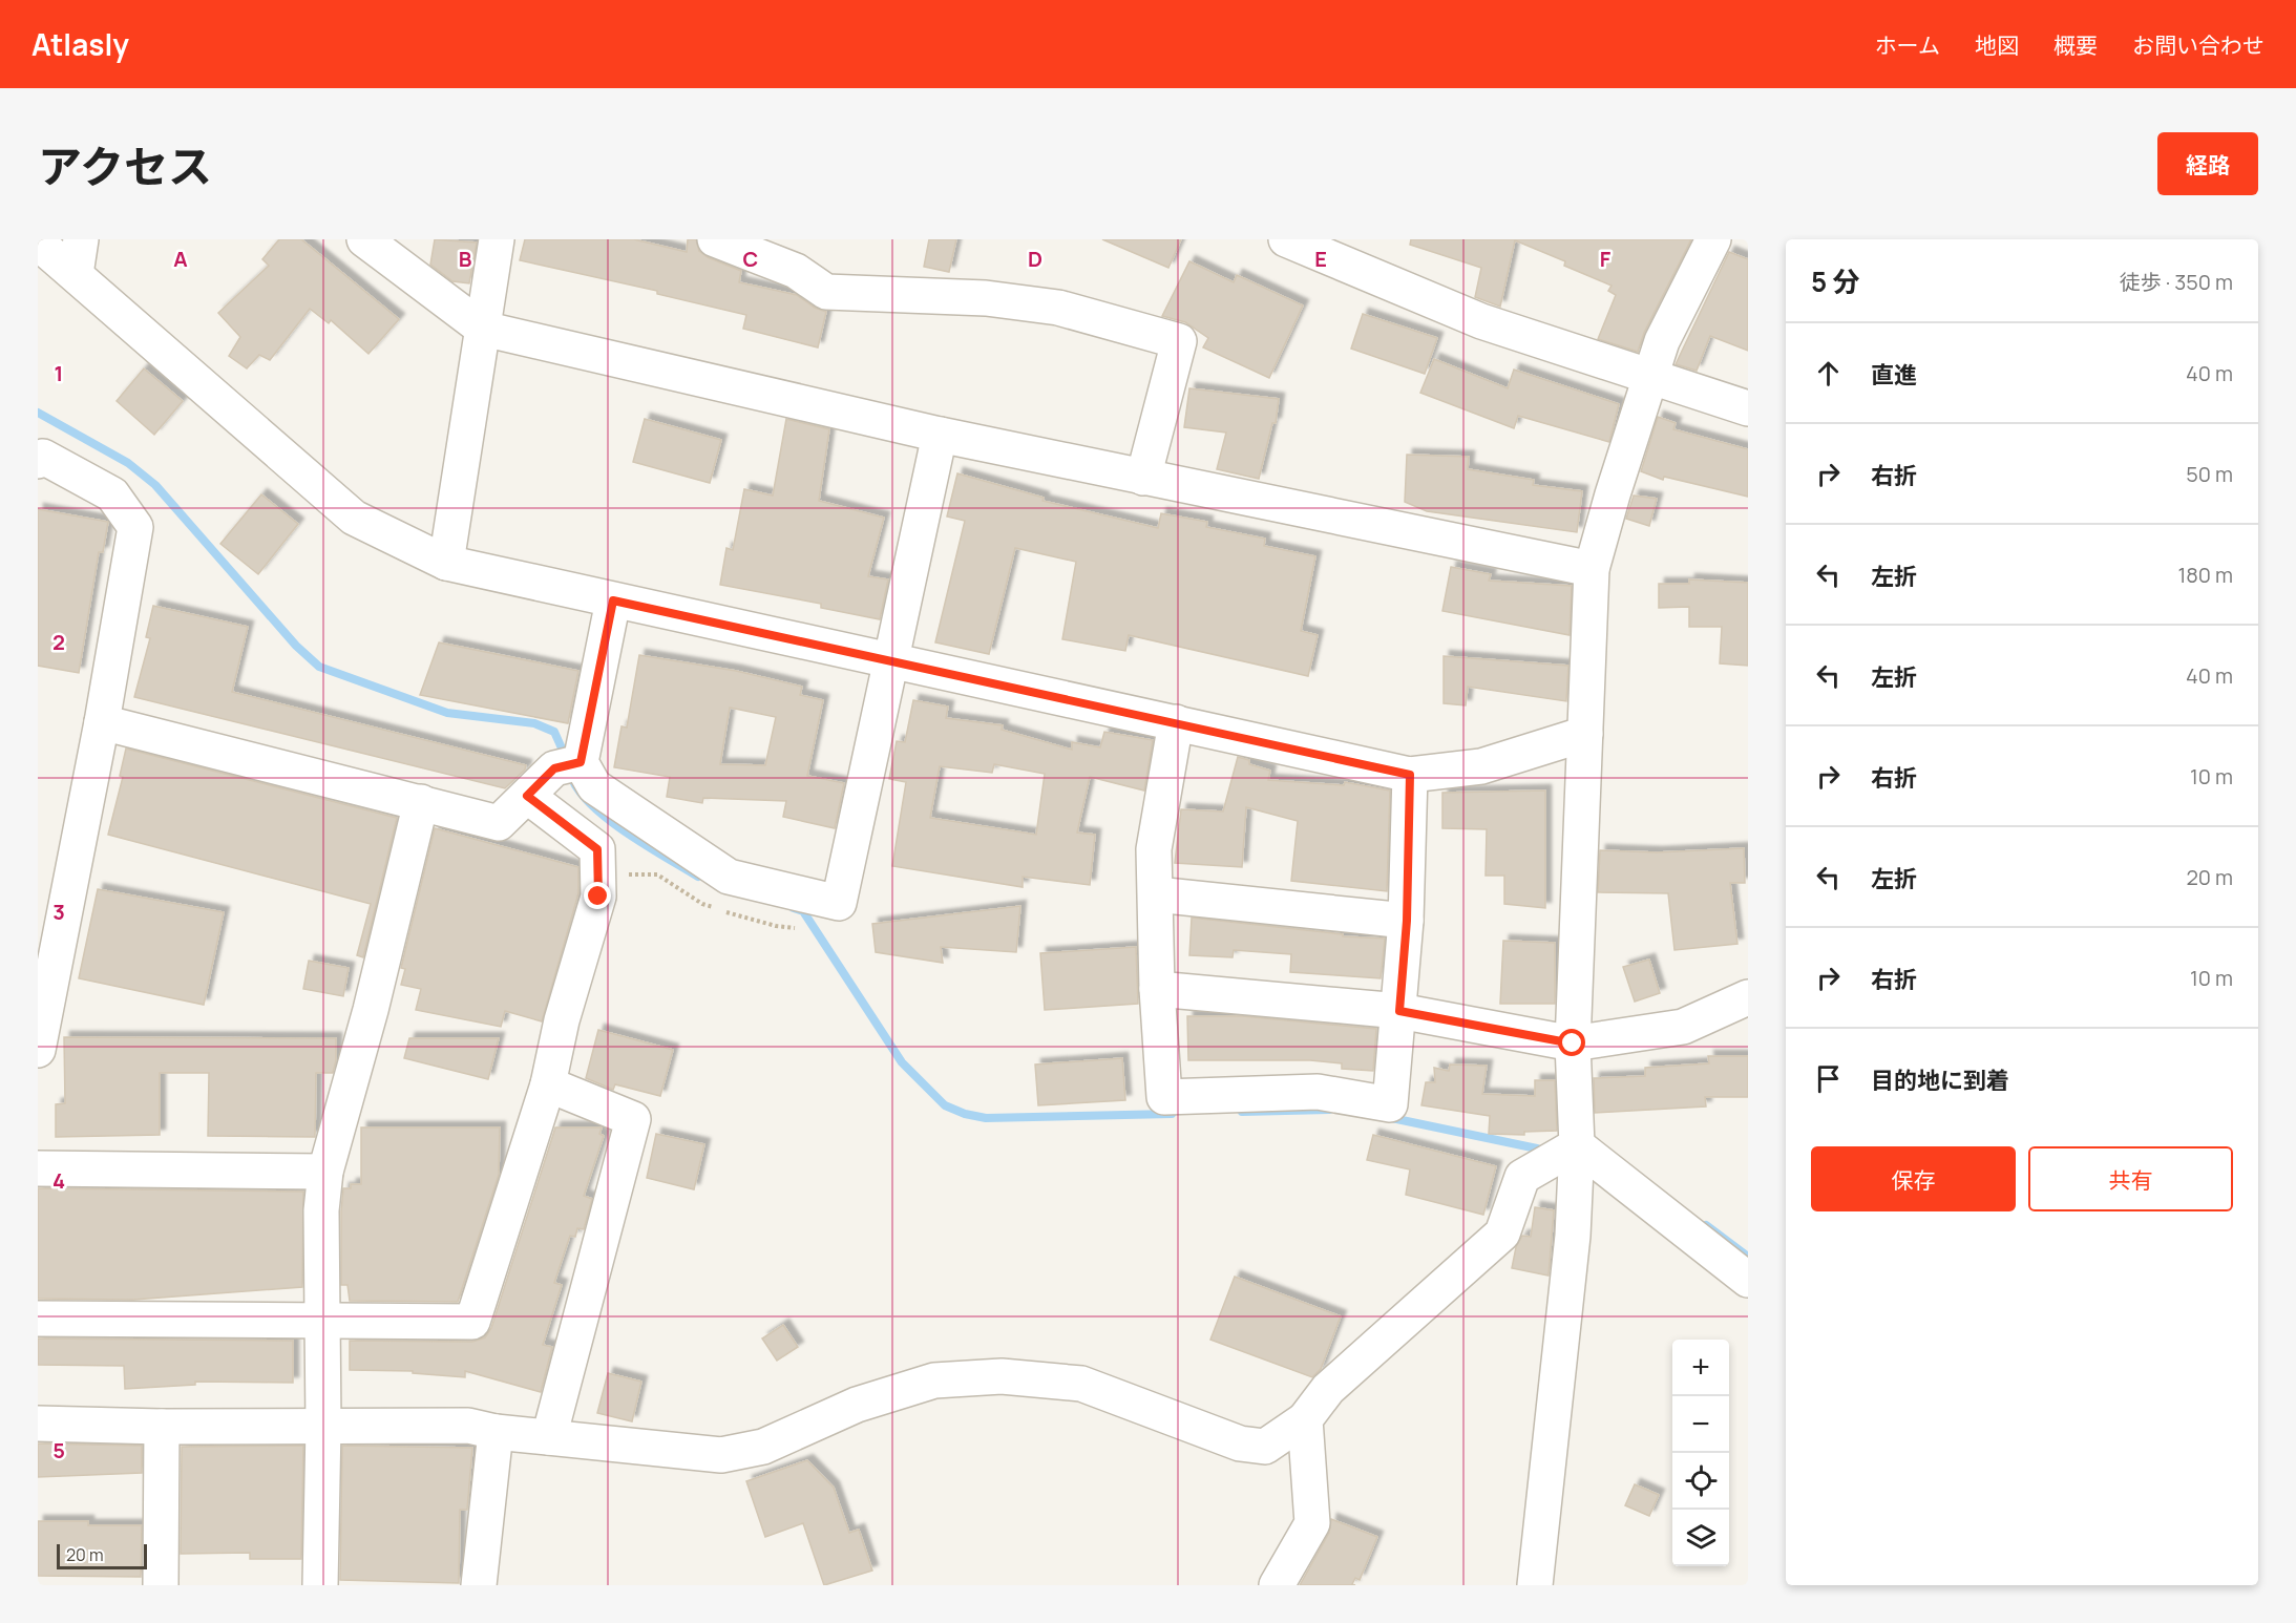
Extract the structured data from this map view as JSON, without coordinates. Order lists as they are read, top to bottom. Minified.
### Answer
{"scale_bar":"20 m","page":{"header":"Atlasly","nav":["ホーム","地図","概要","お問い合わせ"],"title":"アクセス","buttons":["経路",["保存","共有"]],"heading":["5 分","徒歩 · 350 m"],"list":[["直進","40 m"],["右折","50 m"],["左折","180 m"],["左折","40 m"],["右折","10 m"],["左折","20 m"],["右折","10 m"],"目的地に到着"],"map_buttons":["+","−"],"scale":"20 m"},"grid":{"columns":["A","B","C","D","E","F"],"rows":["1","2","3","4","5"]}}
